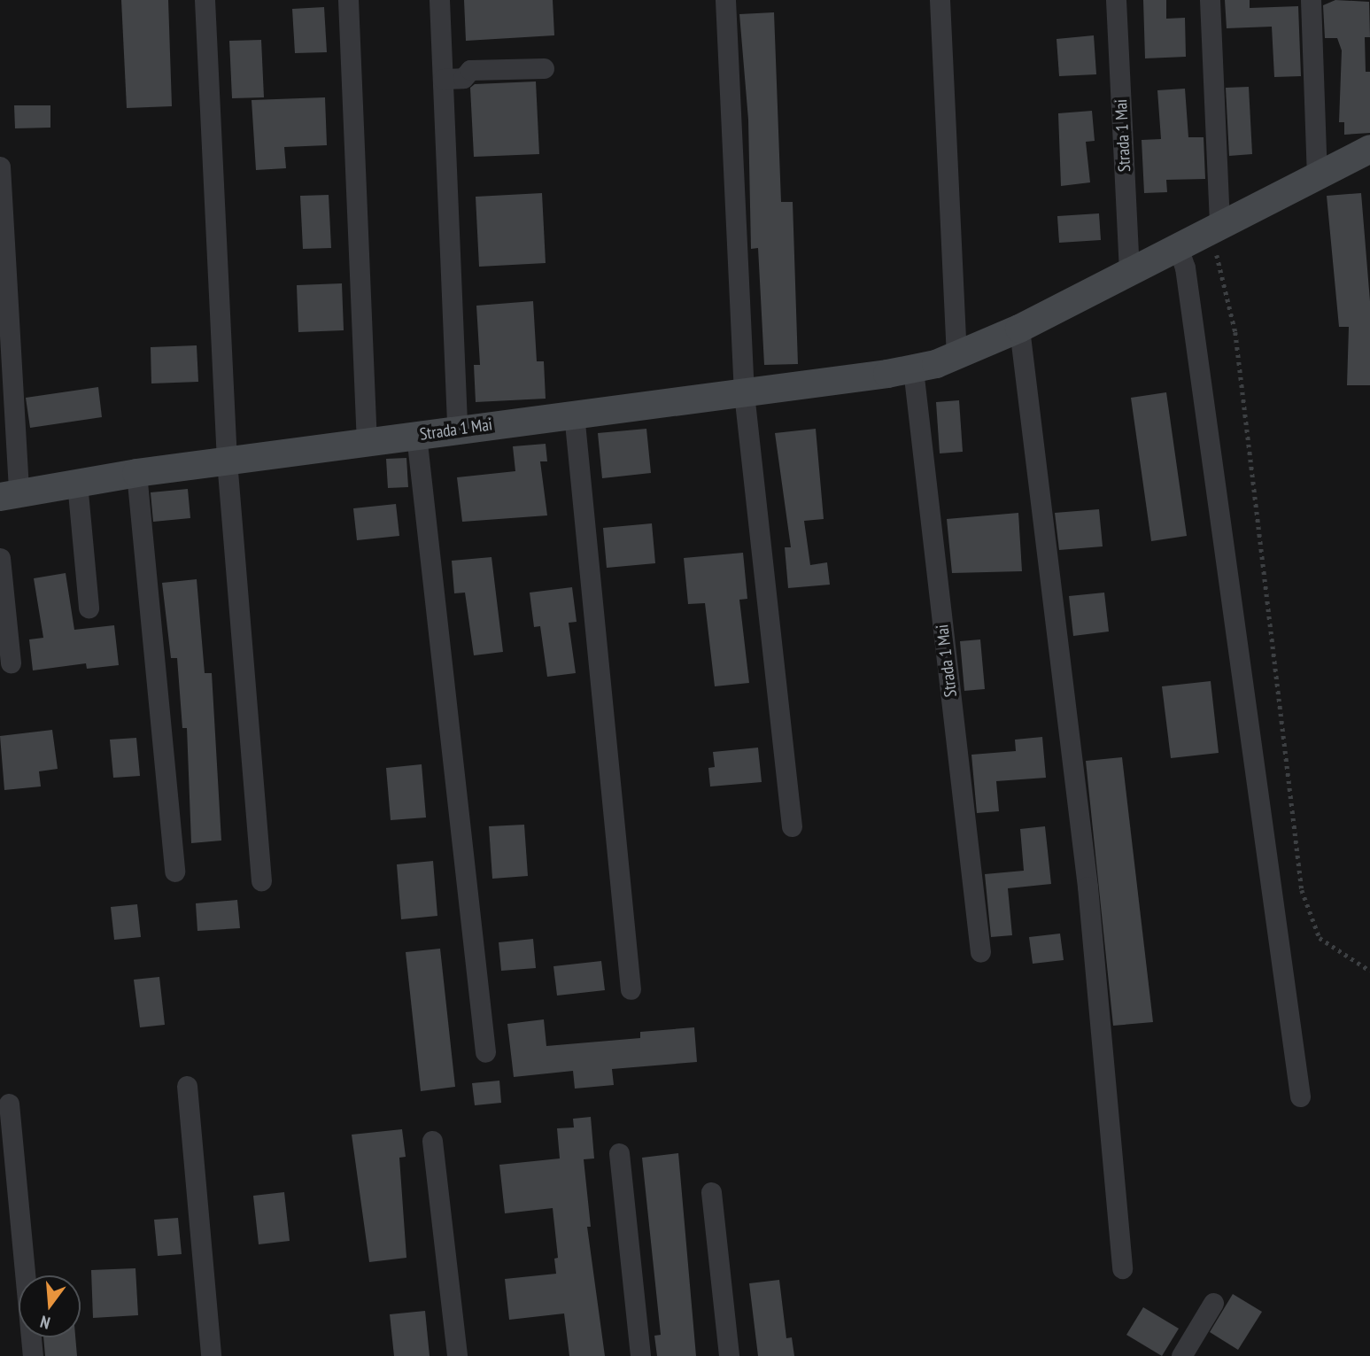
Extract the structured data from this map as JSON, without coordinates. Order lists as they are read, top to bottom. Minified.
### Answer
{"streets":{"street":["Strada 1 Mai"]},"north":"bottom"}
